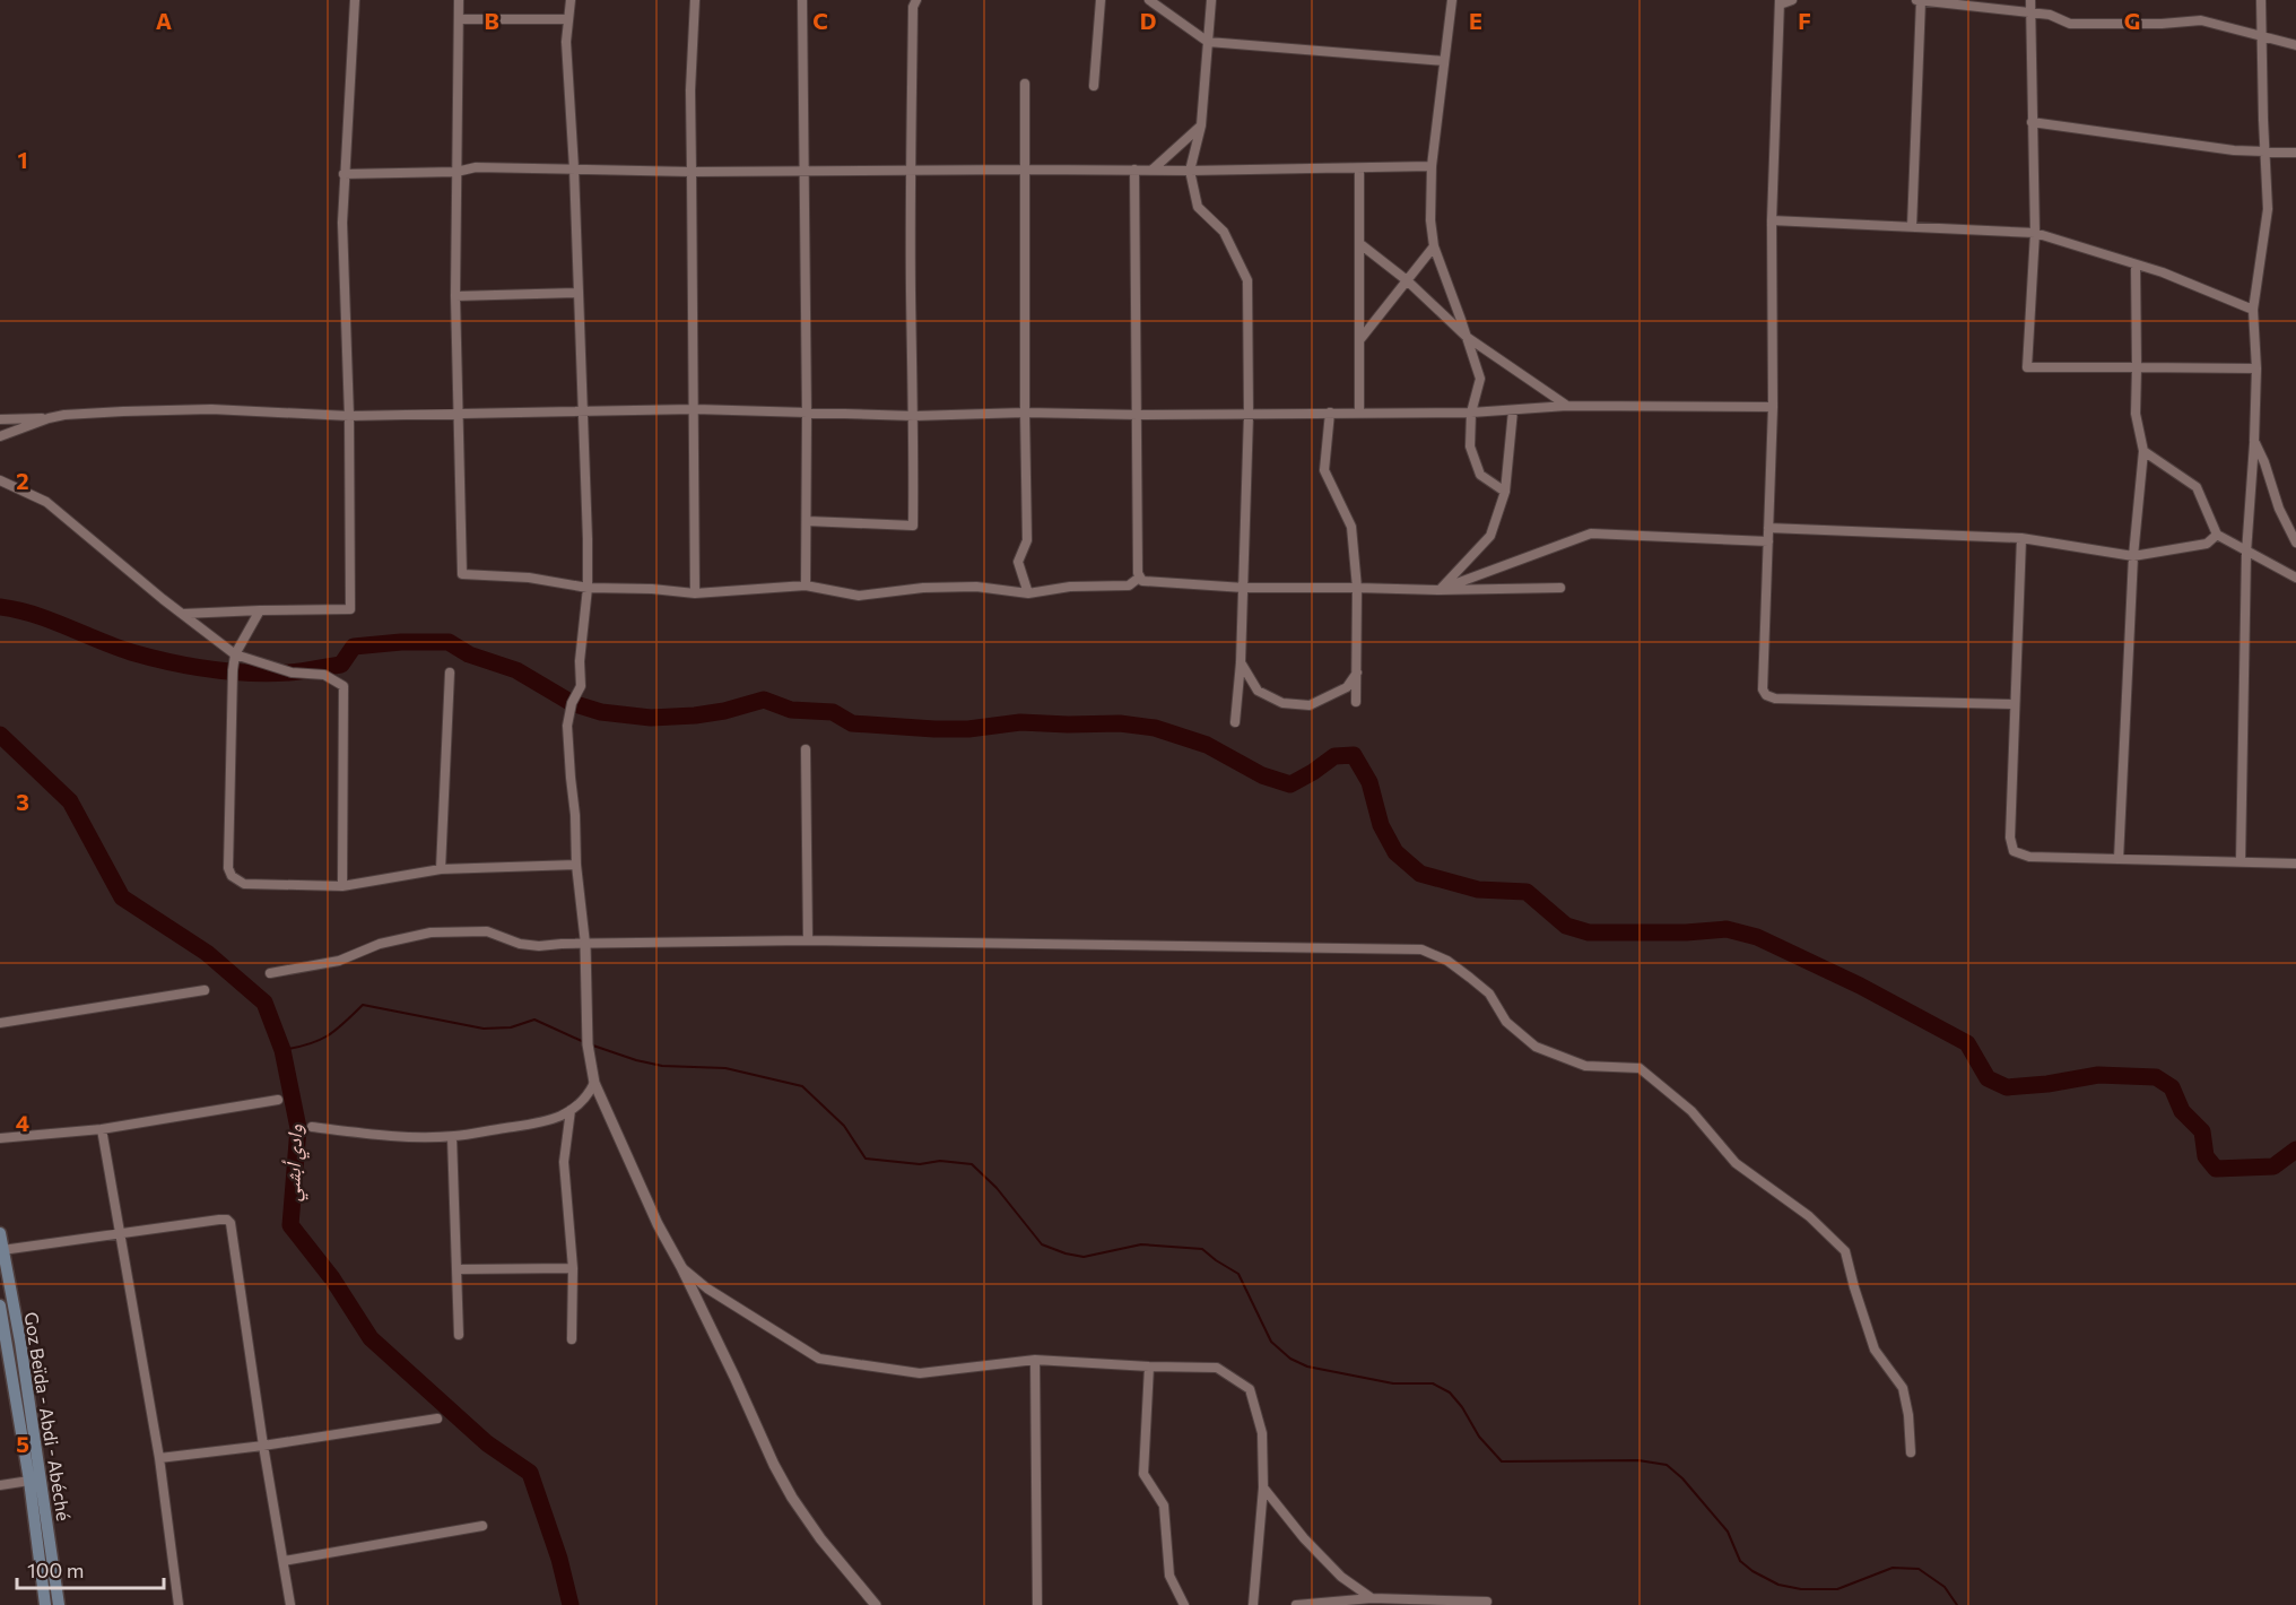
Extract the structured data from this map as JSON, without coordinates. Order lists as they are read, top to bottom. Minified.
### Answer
{"streets":{"main road":["Goz Beïda - Abdi - Abéché"]},"water":["وادي أبشي"],"scale_bar":"100 m","grid":{"columns":["A","B","C","D","E","F","G"],"rows":["1","2","3","4","5"]}}
